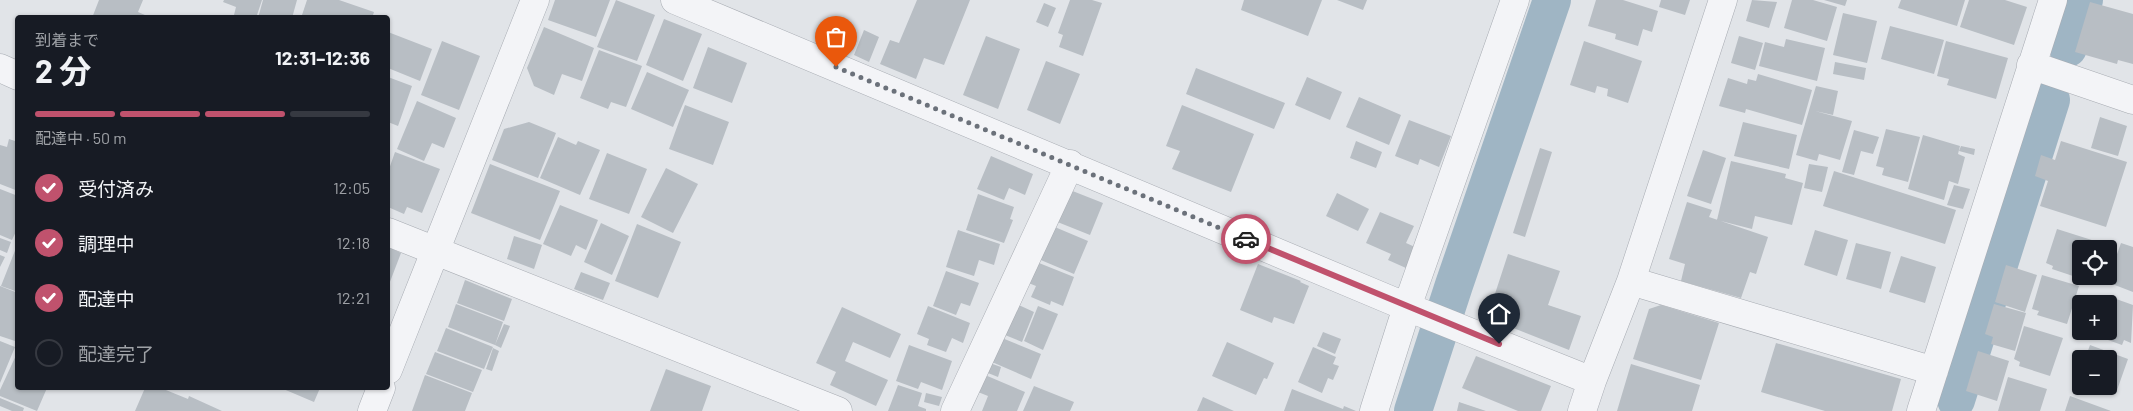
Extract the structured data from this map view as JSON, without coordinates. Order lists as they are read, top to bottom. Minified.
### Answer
{"page":{"heading":["2 分","到着まで","12:31–12:36"],"bar":"配達中 · 50 m","list":[["受付済み","12:05"],["調理中","12:18"],["配達中","12:21"],"配達完了"],"map_buttons":["+","−"]}}
